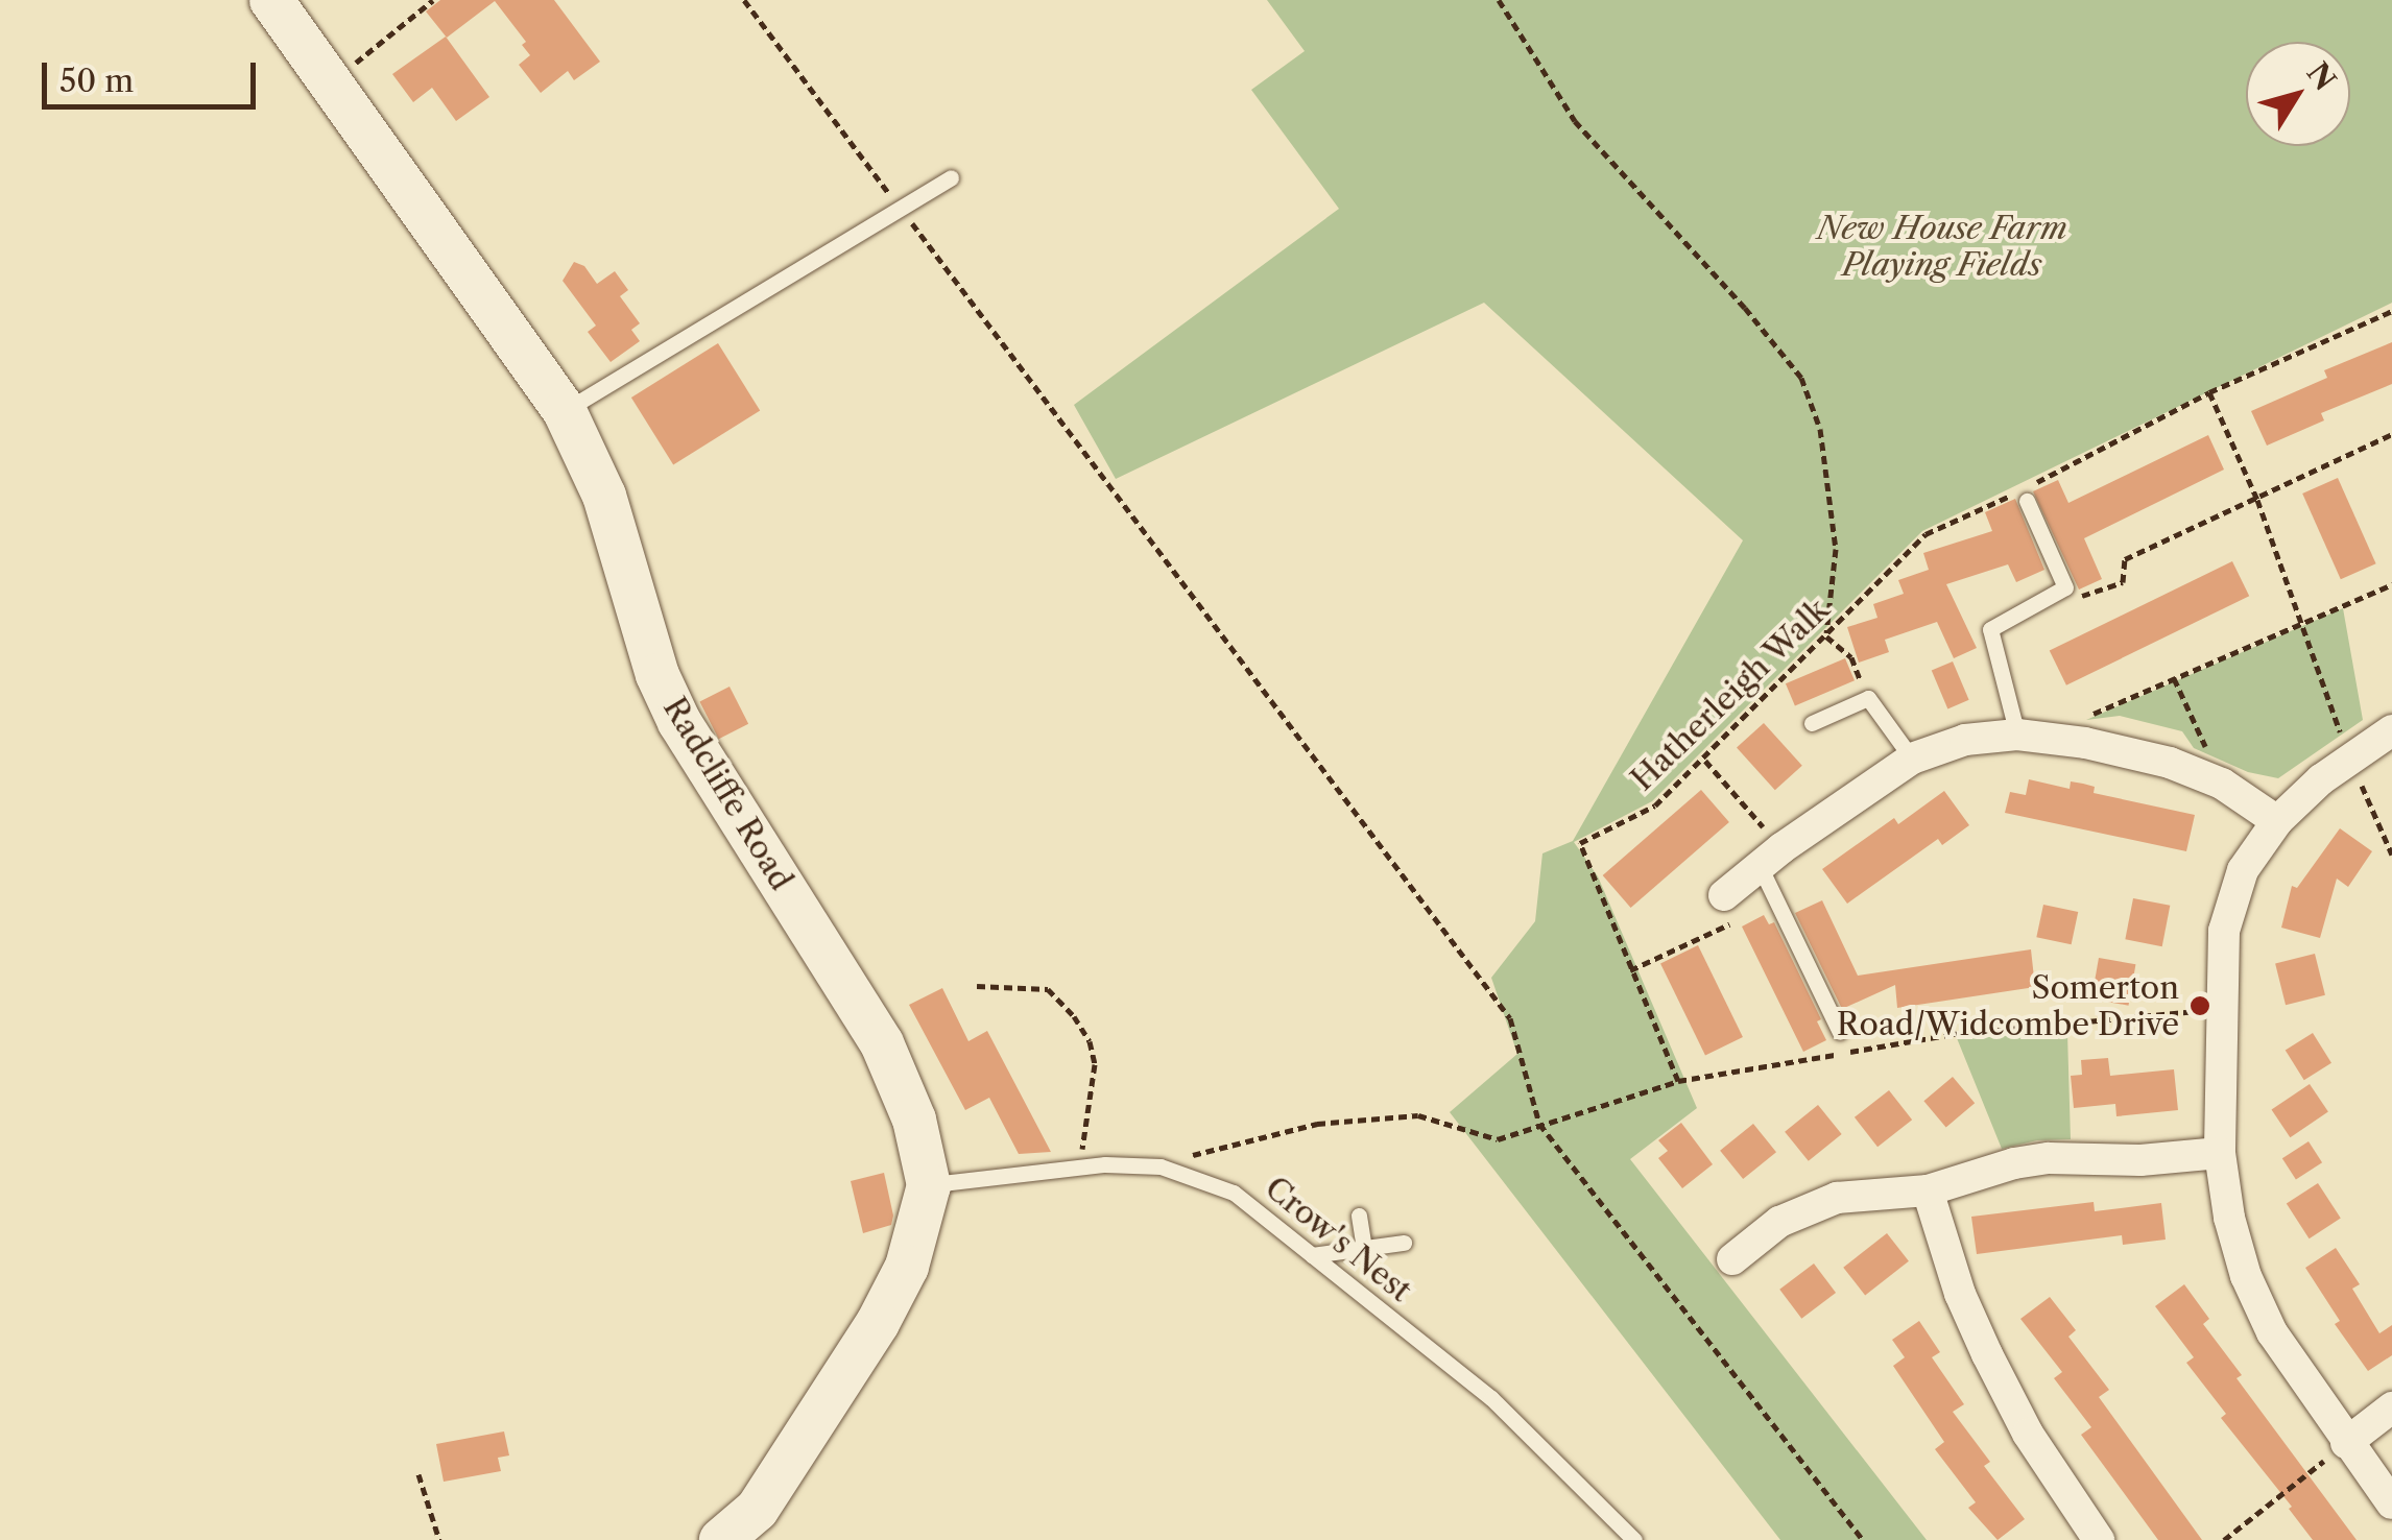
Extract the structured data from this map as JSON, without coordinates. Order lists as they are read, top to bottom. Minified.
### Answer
{"streets":{"main road":["Radcliffe Road"],"lane":["Crow's Nest"],"path":["Hatherleigh Walk"]},"crossings":[["Radcliffe Road","Crow's Nest"]],"parks":["New House Farm Playing Fields"],"places":["Somerton Road/Widcombe Drive"],"scale_bar":"50 m","north":"top right"}
